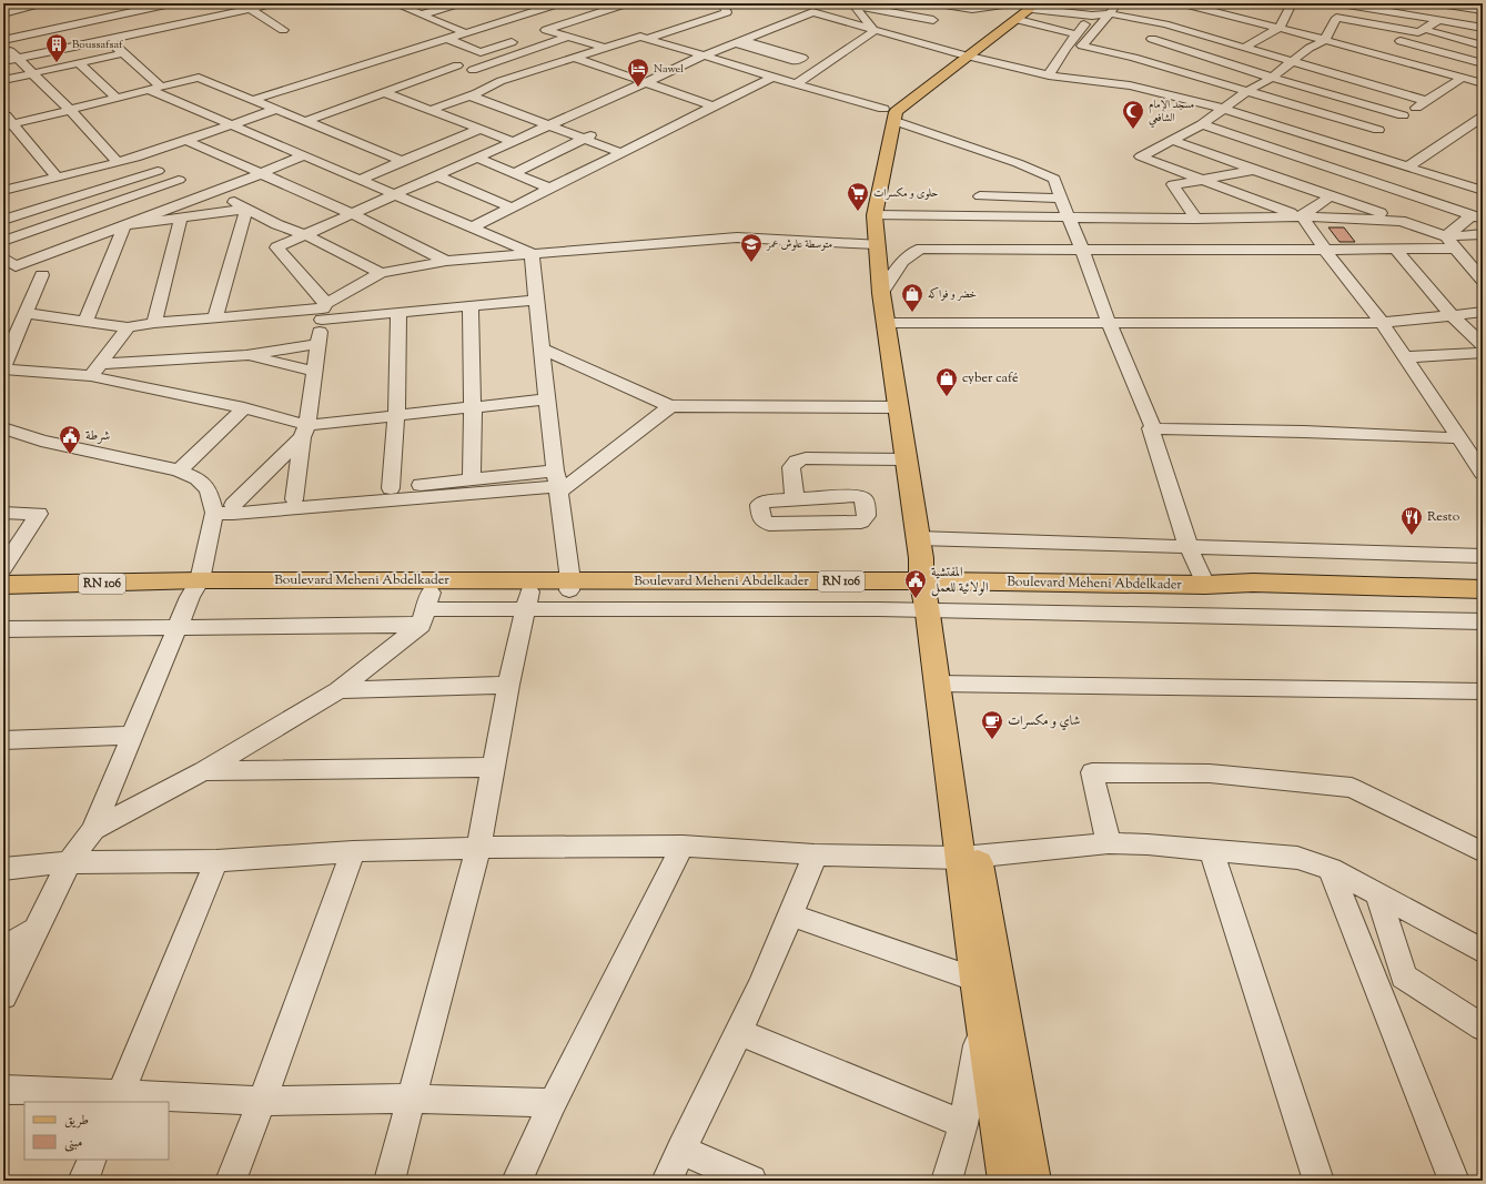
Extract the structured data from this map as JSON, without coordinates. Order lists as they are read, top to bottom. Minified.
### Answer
{"streets":{"main road":["Boulevard Meheni Abdelkader","RN 106"]},"crossings":[["Boulevard Meheni Abdelkader","RN 106"]],"places":{"building":["Boussafsaf"],"hotel":["Nawel"],"mosque":["مسجد الإمام الشافعي"],"supermarket":["حلوى و مكسرات"],"school or university":["متوسطة علوش عمر"],"shop":["خضر و فواكه","cyber café"],"public building":["شرطة","المفتشية الولائية للعمل"],"restaurant":["Resto"],"cafe":["شاي و مكسرات"]},"legend":["طريق","مبنى"]}
